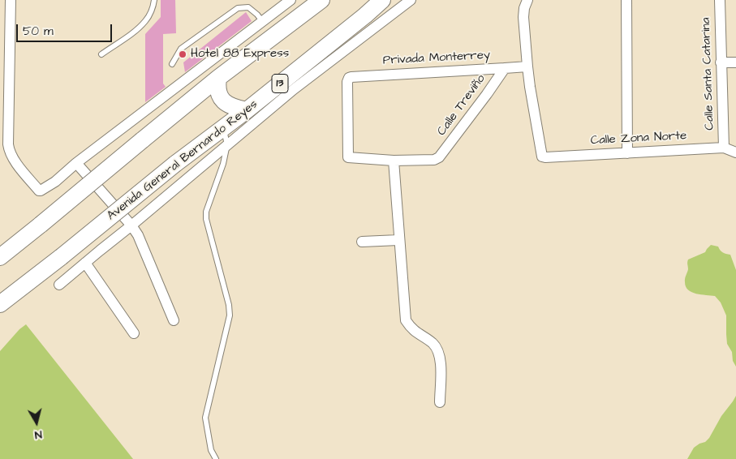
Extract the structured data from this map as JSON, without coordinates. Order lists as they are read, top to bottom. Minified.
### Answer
{"streets":{"main road":["13","Avenida General Bernardo Reyes"],"street":["Privada Monterrey","Calle Santa Catarina","Calle Treviño","Calle Zona Norte"]},"crossings":[["Privada Monterrey","Calle Treviño"],["Privada Monterrey","Calle Zona Norte"],["Calle Santa Catarina","Calle Zona Norte"]],"places":["Hotel 88 Express"],"scale_bar":"50 m","north":"bottom"}
